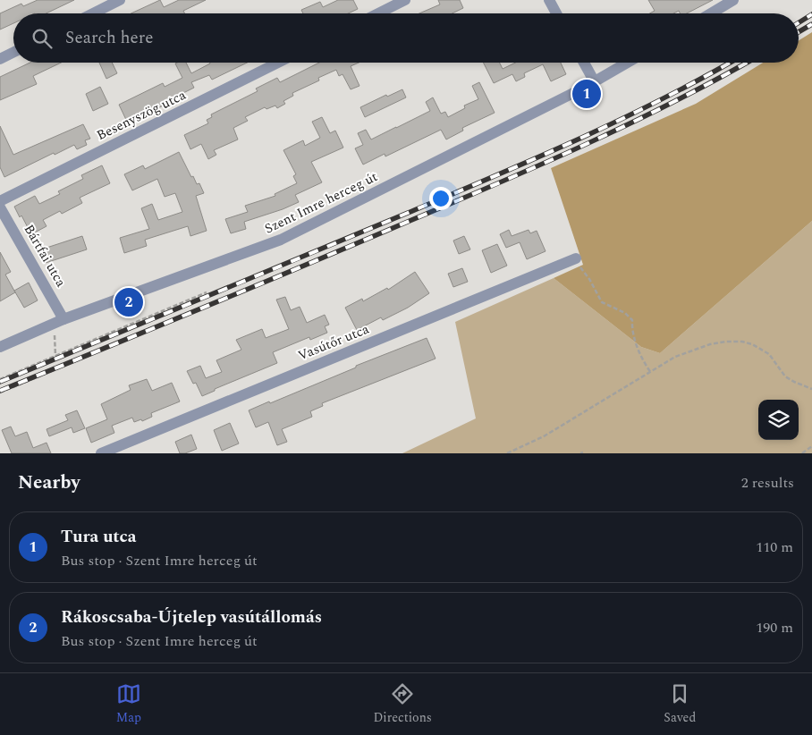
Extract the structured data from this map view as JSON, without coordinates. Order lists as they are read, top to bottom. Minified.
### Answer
{"streets":{"street":["Besenyszög utca","Szent Imre herceg út","Bártfai utca","Vasútőr utca"]},"crossings":[["Szent Imre herceg út","Bártfai utca"]],"page":{"search":"Search here","pins":["1","2"],"heading":["Nearby","2 results"],"list":[{"mark":"1","name":"Tura utca","note":"Bus stop · Szent Imre herceg út","value":"110 m"},{"mark":"2","name":"Rákoscsaba-Újtelep vasútállomás","note":"Bus stop · Szent Imre herceg út","value":"190 m"}],"nav":["Map","Directions","Saved"]}}
